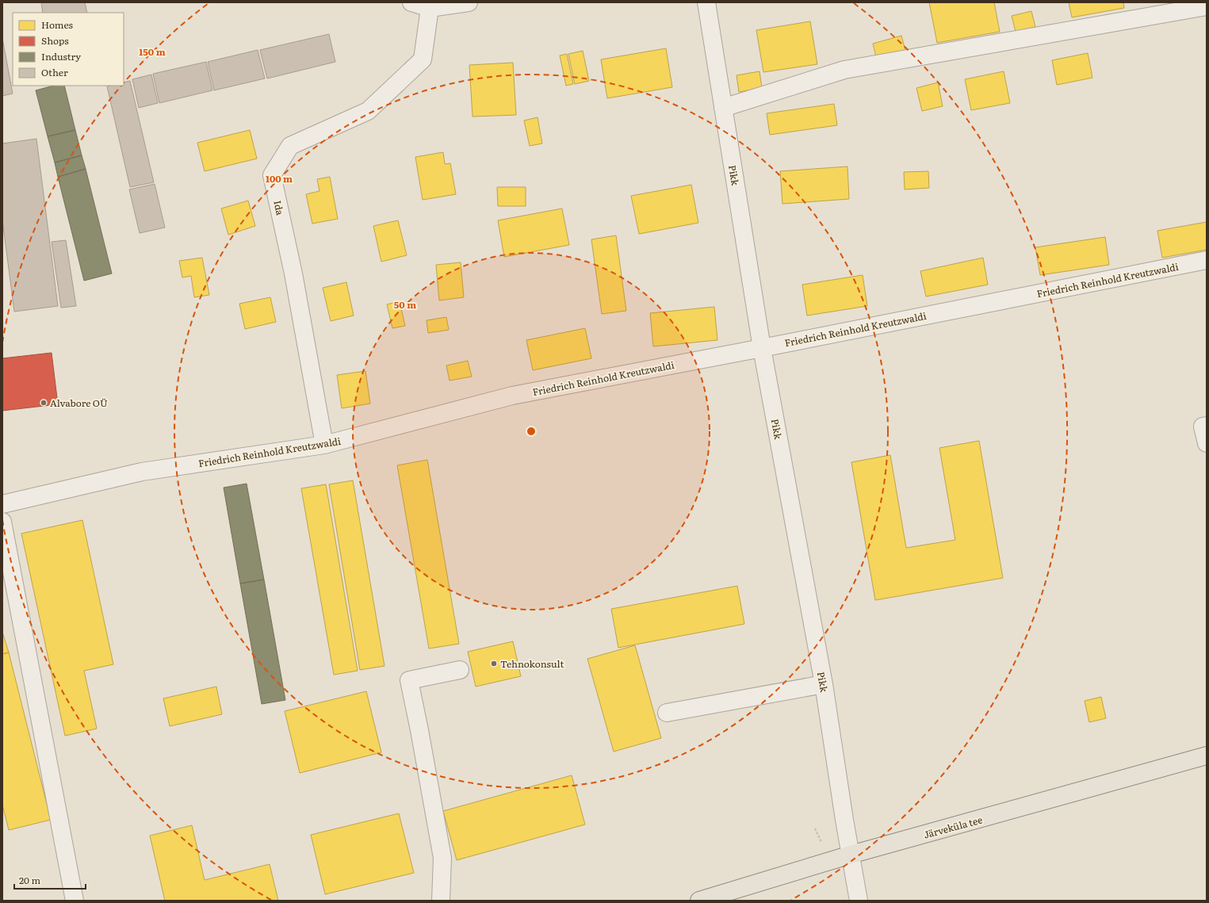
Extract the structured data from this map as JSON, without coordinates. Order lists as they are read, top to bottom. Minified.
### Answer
{"streets":{"main road":["Järveküla tee"],"street":["Pikk","Ida","Friedrich Reinhold Kreutzwaldi"]},"crossings":[["Pikk","Friedrich Reinhold Kreutzwaldi"],["Pikk","Järveküla tee"],["Ida","Friedrich Reinhold Kreutzwaldi"]],"places":["Alvabore OÜ","Tehnokonsult"],"legend":["Homes","Shops","Industry","Other"],"scale_bar":"20 m","rings":["150 m","100 m","50 m"]}
